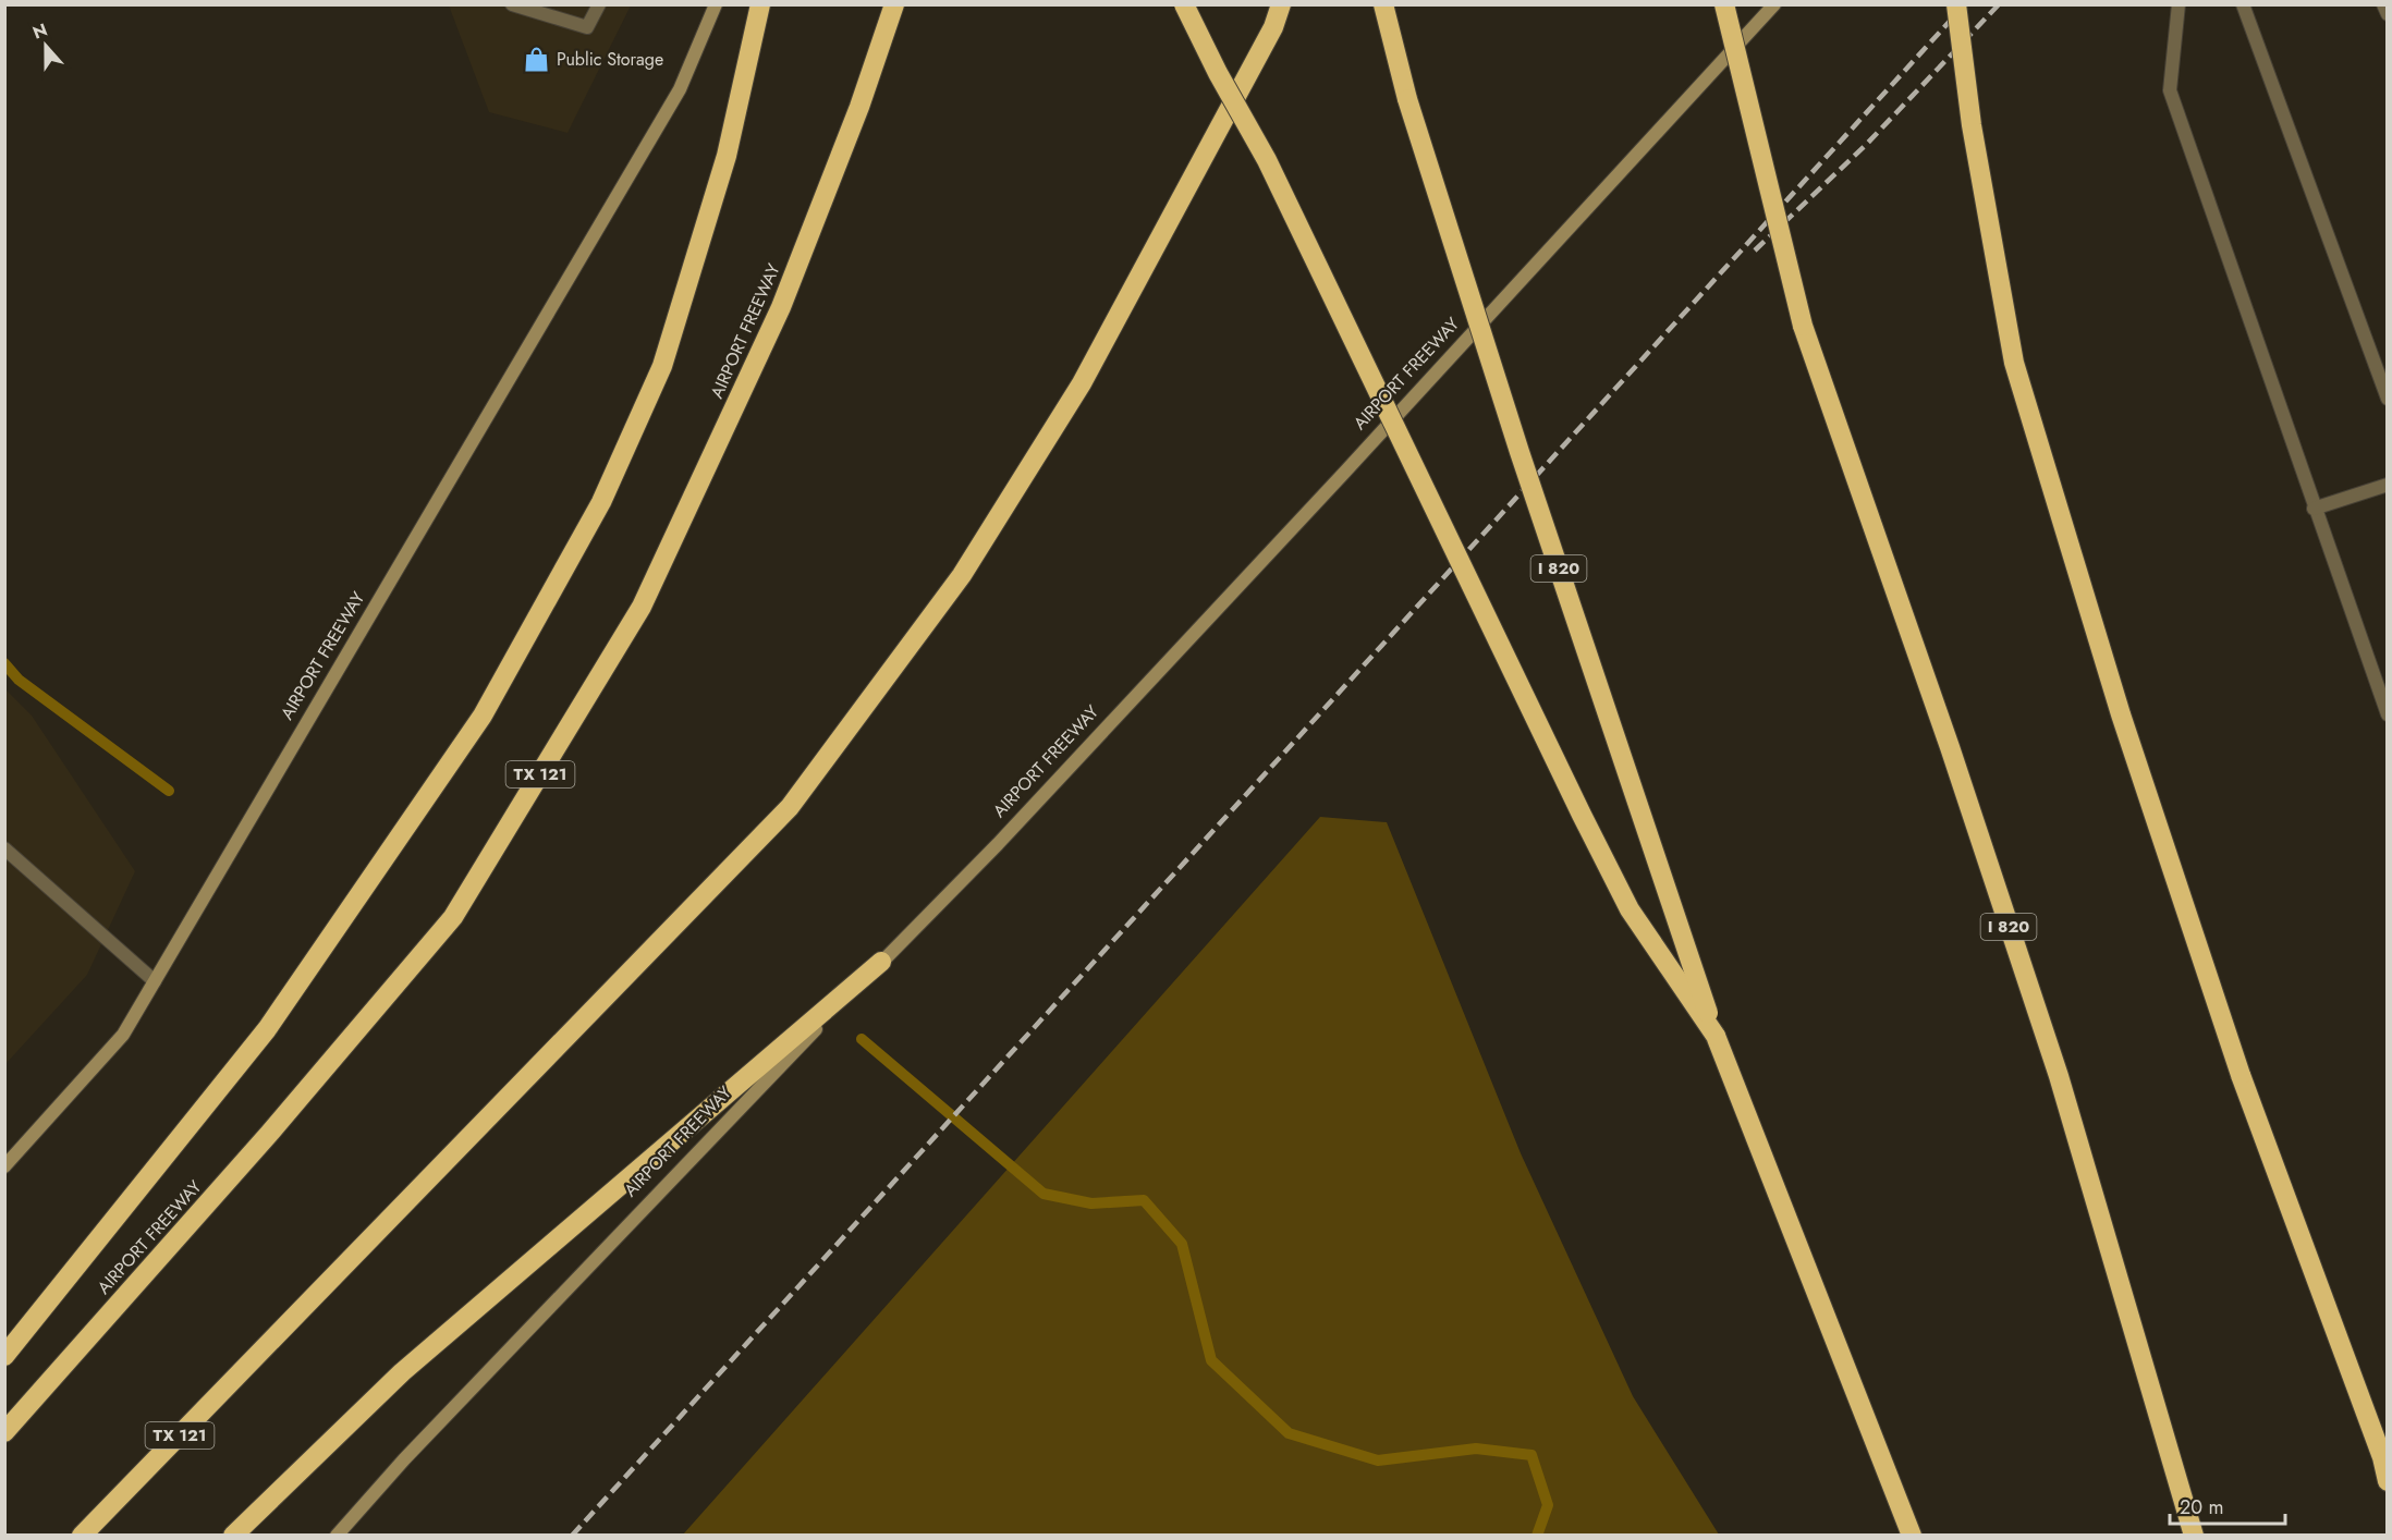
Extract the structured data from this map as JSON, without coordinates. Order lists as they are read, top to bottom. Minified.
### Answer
{"streets":{"highway":["AIRPORT FREEWAY","I 820","TX 121"]},"places":{"shop":["Public Storage"]},"scale_bar":"20 m","north":"top"}
